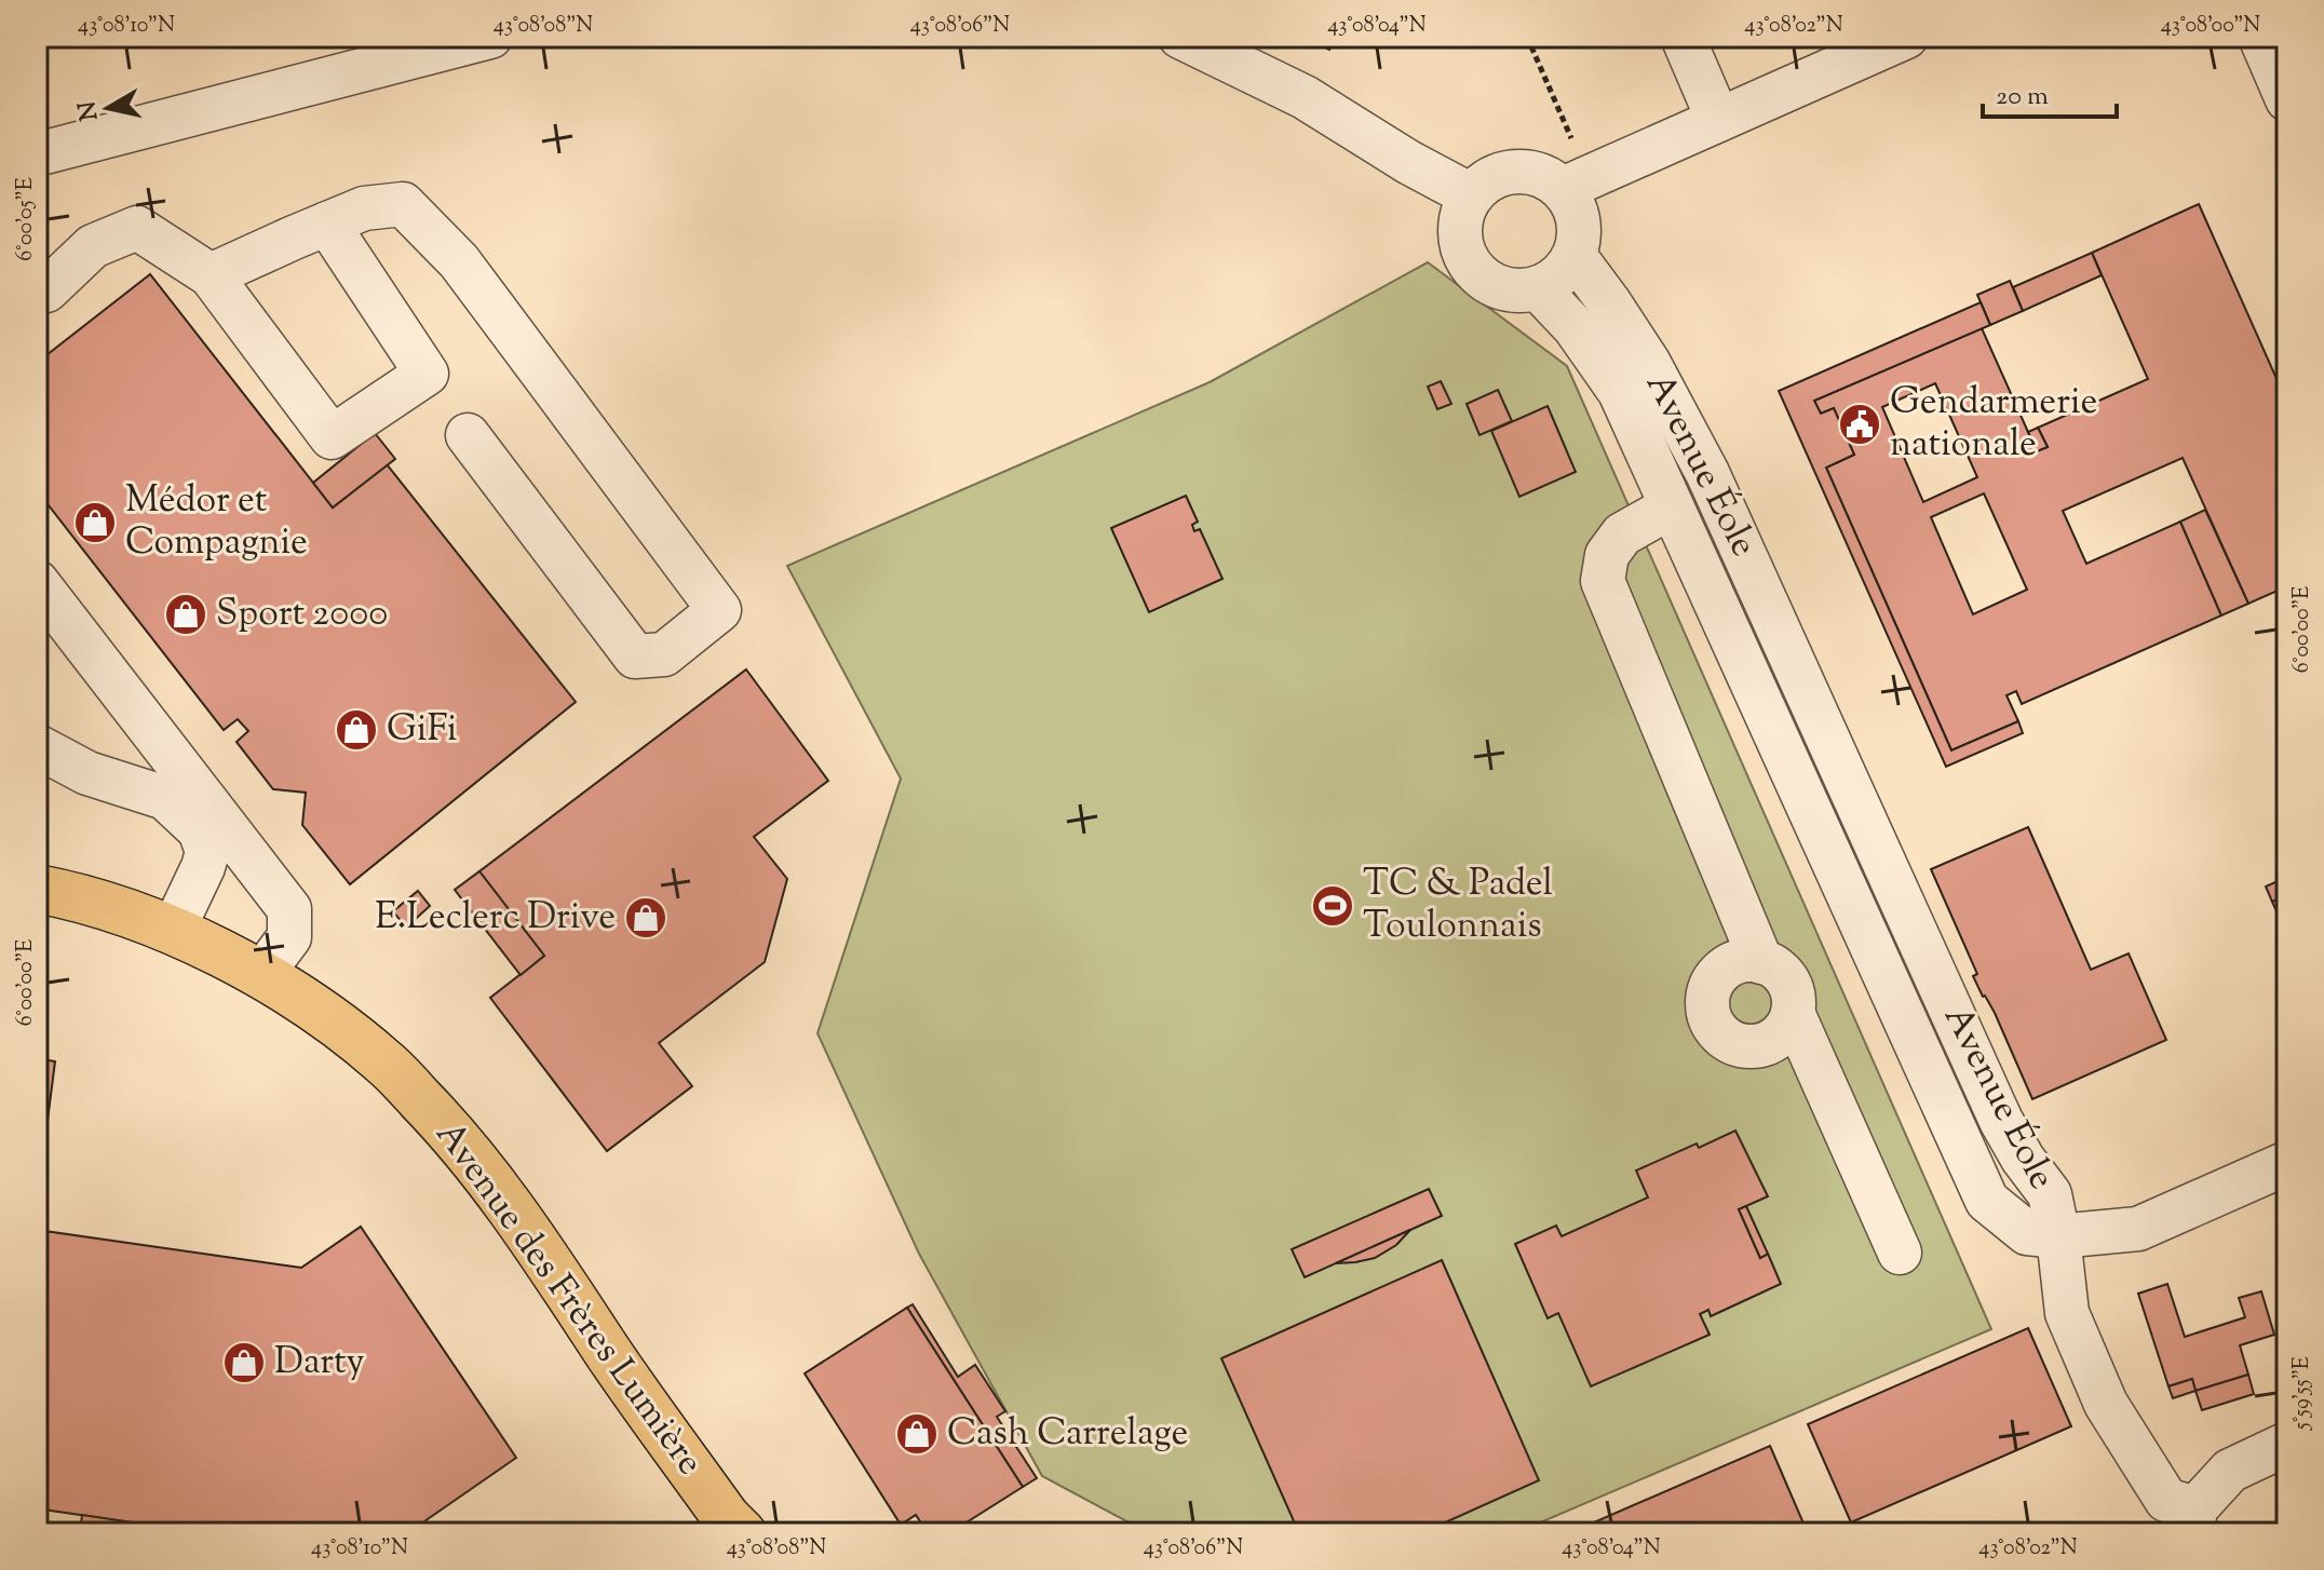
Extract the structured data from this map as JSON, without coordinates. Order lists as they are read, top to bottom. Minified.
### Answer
{"streets":{"main road":["Avenue des Frères Lumière"],"street":["Avenue Éole"]},"places":{"public building":["Gendarmerie nationale"],"shop":["Médor et Compagnie","Sport 2000","GiFi","E.Leclerc Drive","Darty","Cash Carrelage"],"sports":["TC & Padel Toulonnais"]},"scale_bar":"20 m","north":"left","coordinates":["43°08'10\"N","43°08'08\"N","43°08'06\"N","43°08'04\"N","43°08'02\"N","43°08'00\"N","6°00'05\"E","6°00'00\"E","5°59'55\"E"]}
